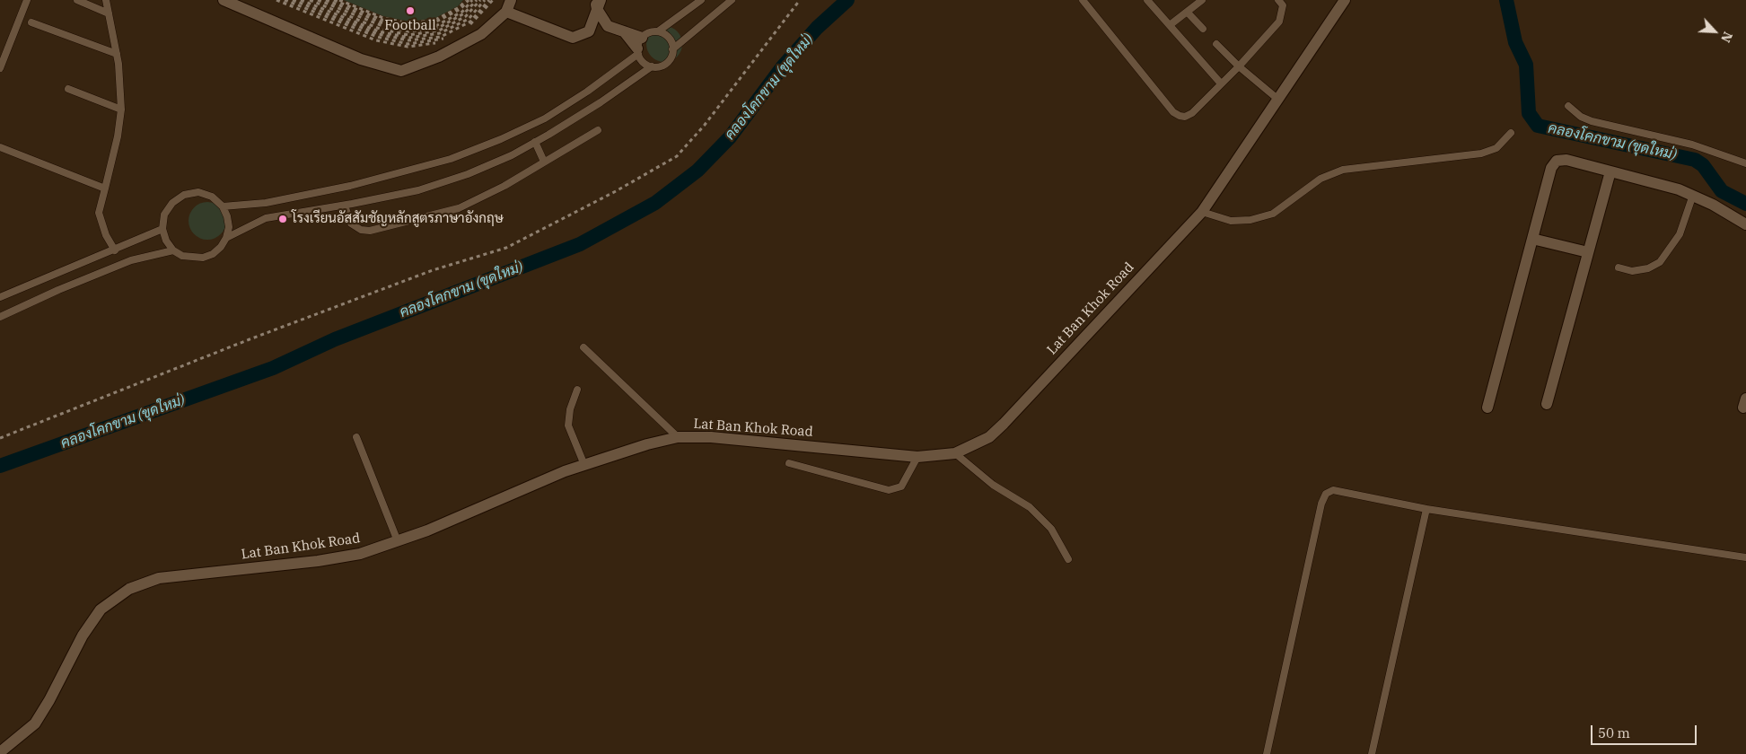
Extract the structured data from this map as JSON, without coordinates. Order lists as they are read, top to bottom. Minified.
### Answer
{"streets":{"street":["Lat Ban Khok Road"]},"water":["คลองโคกขาม (ขุดใหม่)"],"places":["Football","โรงเรียนอัสสัมชัญหลักสูตรภาษาอังกฤษ"],"scale_bar":"50 m","north":"bottom right"}
